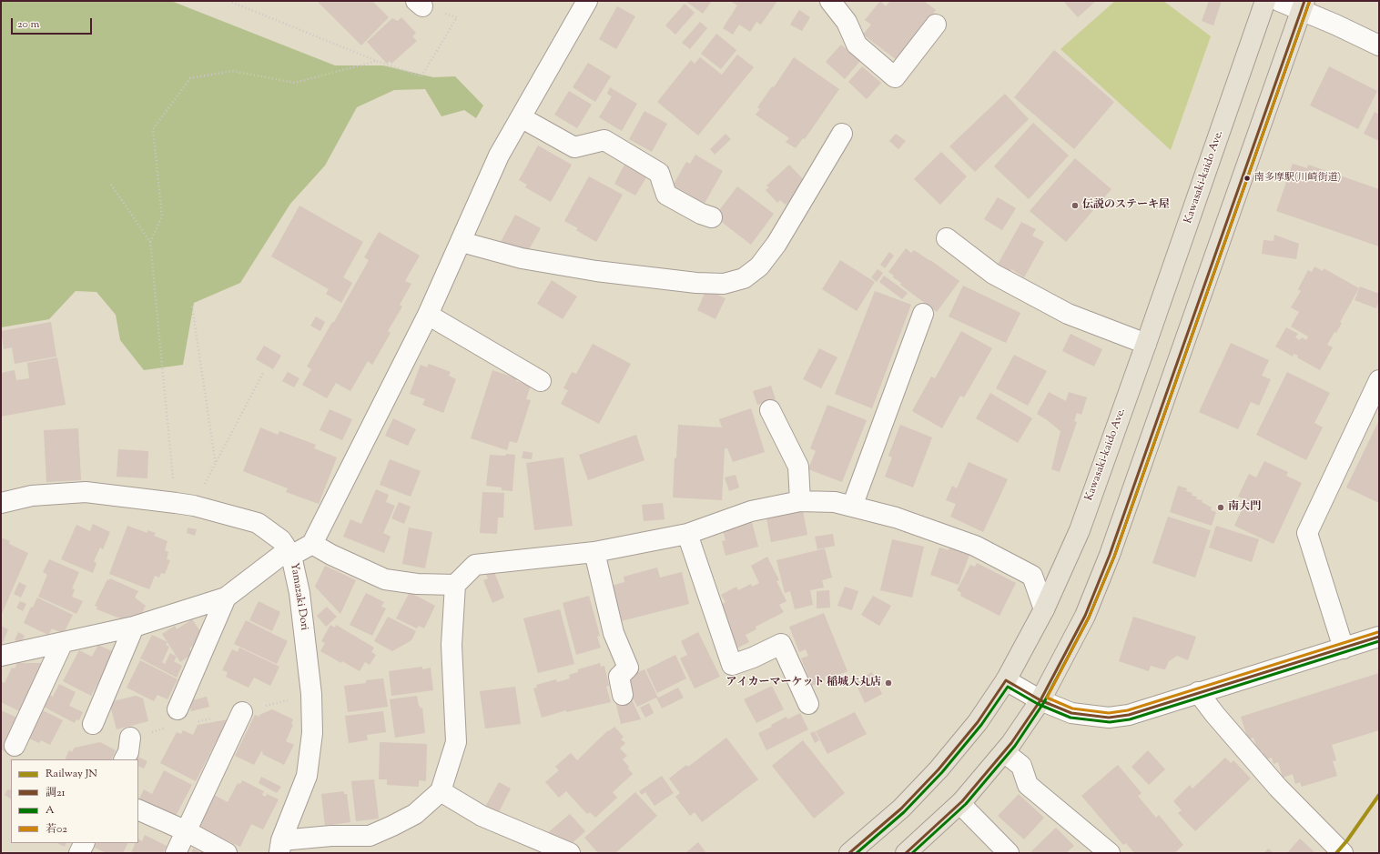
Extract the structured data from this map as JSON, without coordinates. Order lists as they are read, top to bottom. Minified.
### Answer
{"streets":{"main road":["Kawasaki-kaido Ave."],"street":["Yamazaki Dori"]},"places":["南多摩駅(川崎街道)","伝説のステーキ屋","南大門","アイカーマーケット 稲城大丸店"],"lines":["transit line 調21","transit line A","transit line 若02","rail line JN"],"legend":["Railway JN","調21","A","若02"],"scale_bar":"20 m"}
